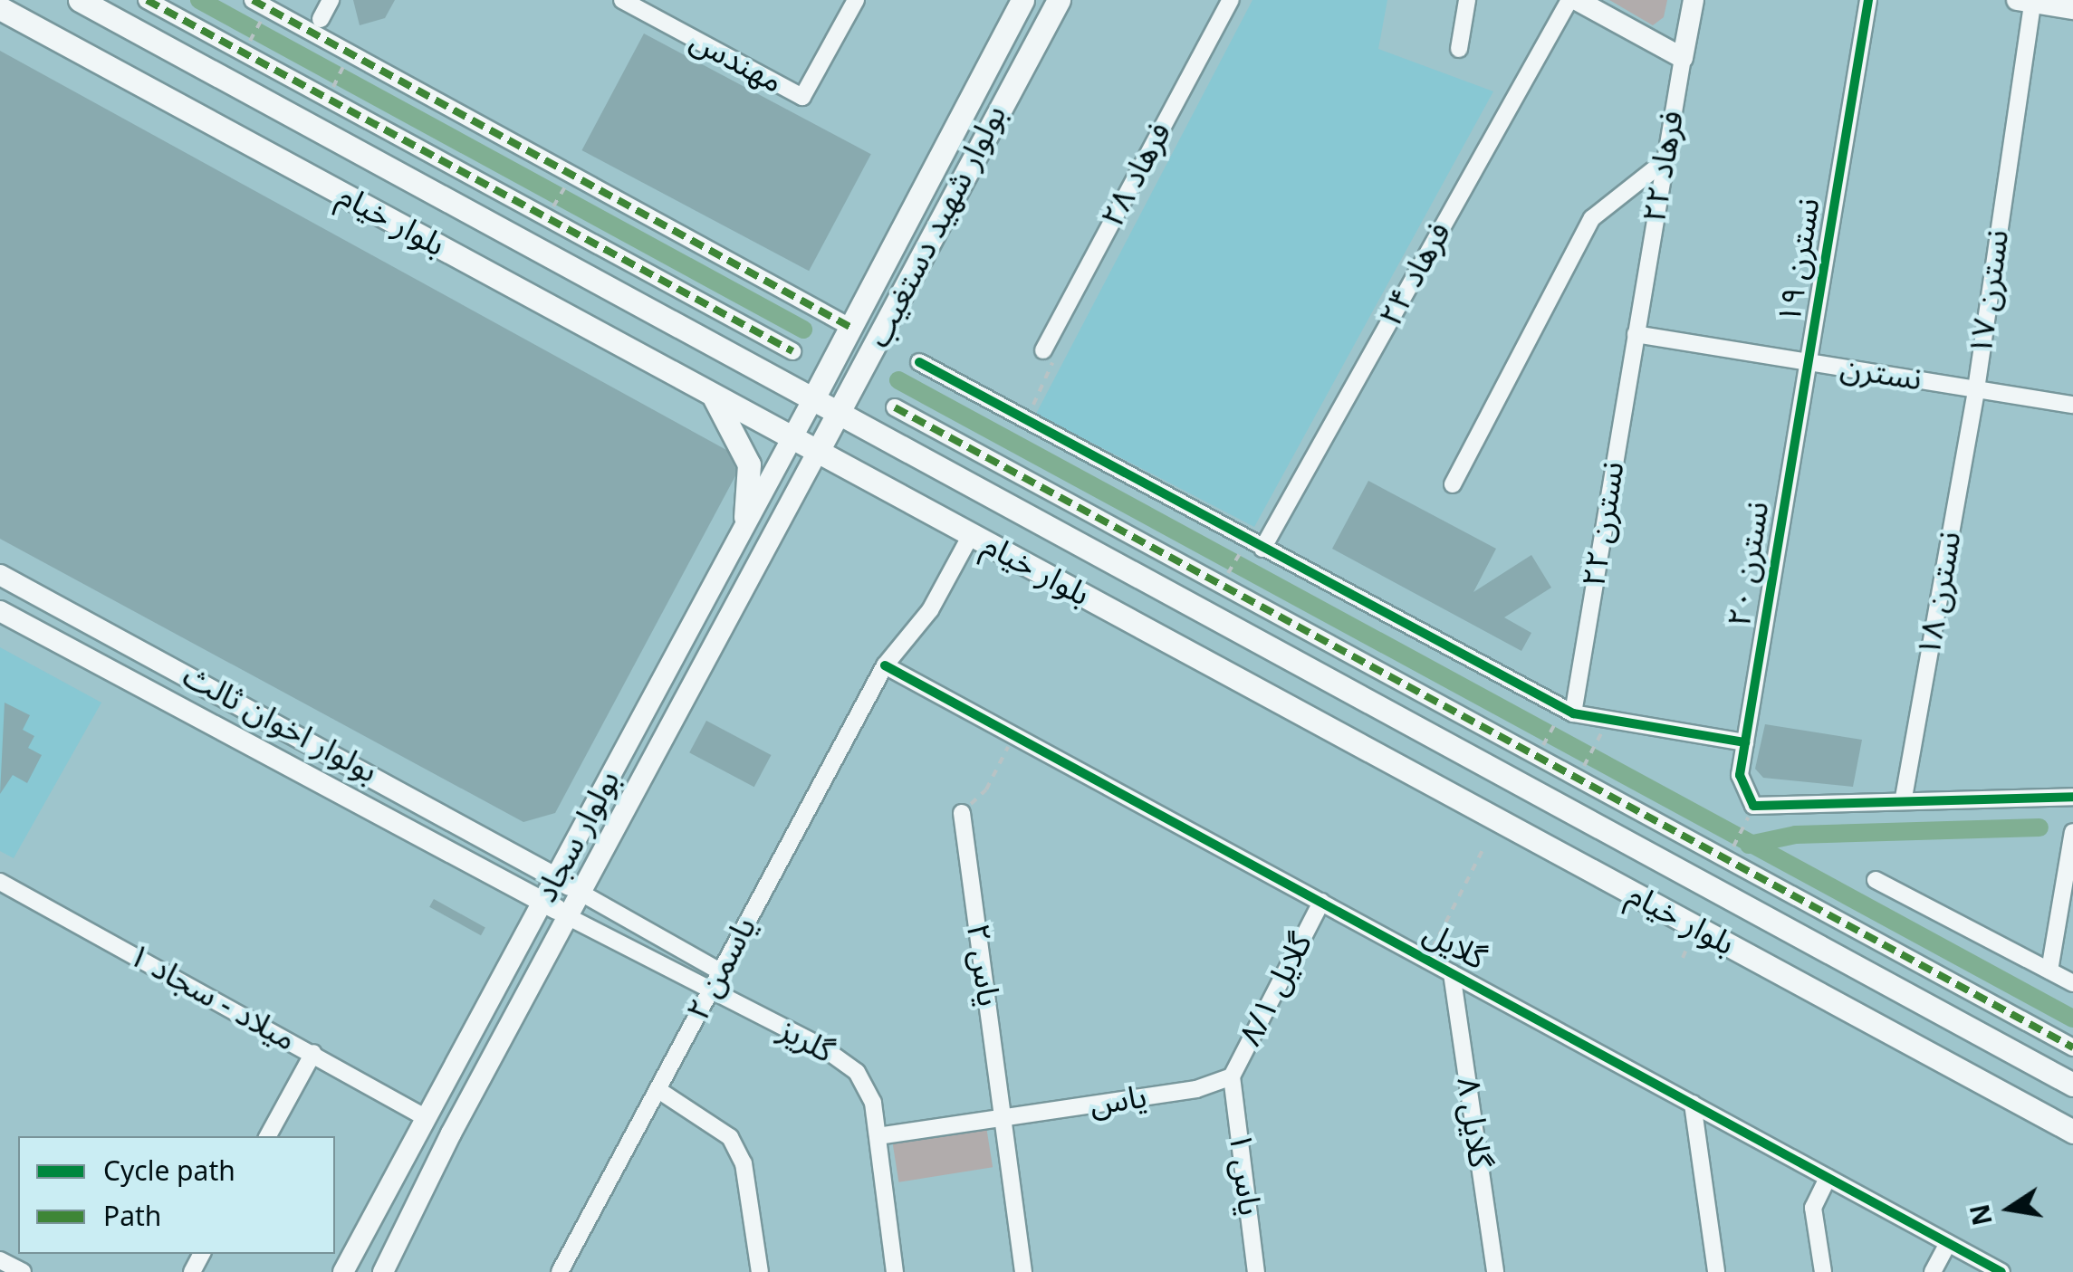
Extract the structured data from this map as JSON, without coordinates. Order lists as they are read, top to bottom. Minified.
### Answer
{"streets":{"main road":["فرهاد ۲۲","بلوار خیام","بولوار شهید دستغیب","بولوار اخوان ثالث","بولوار سجاد"],"street":["مهندس","فرهاد ۲۸","نسترن ۱۹","فرهاد ۲۴","نسترن ۱۷","نسترن","نسترن ۲۲","نسترن ۲۰","نسترن ۱۸","گلایل","یاس ۲","یاسمن ۲","گلایل ۸/۱","میلاد - سجاد ۱","گلریز","یاس","گلایل ۸","یاس ۱"]},"crossings":[["فرهاد ۲۲","نسترن"],["فرهاد ۲۲","نسترن ۲۲"],["بلوار خیام","بولوار شهید دستغیب"],["بلوار خیام","بولوار سجاد"],["بلوار خیام","یاسمن ۲"],["بولوار شهید دستغیب","بولوار سجاد"],["نسترن ۱۹","نسترن"],["نسترن ۱۹","نسترن ۲۰"],["نسترن ۱۷","نسترن"],["نسترن ۱۷","نسترن ۱۸"],["نسترن","نسترن ۲۲"],["نسترن","نسترن ۲۰"],["نسترن","نسترن ۱۸"],["بولوار اخوان ثالث","بولوار سجاد"],["بولوار سجاد","میلاد - سجاد ۱"],["بولوار سجاد","گلریز"],["گلایل","یاسمن ۲"],["گلایل","گلایل ۸/۱"],["گلایل","گلایل ۸"],["یاس ۲","یاس"],["یاسمن ۲","گلریز"],["گلایل ۸/۱","یاس"],["گلایل ۸/۱","یاس ۱"],["گلریز","یاس"],["یاس","یاس ۱"]],"legend":["Cycle path","Path"],"north":"left"}
